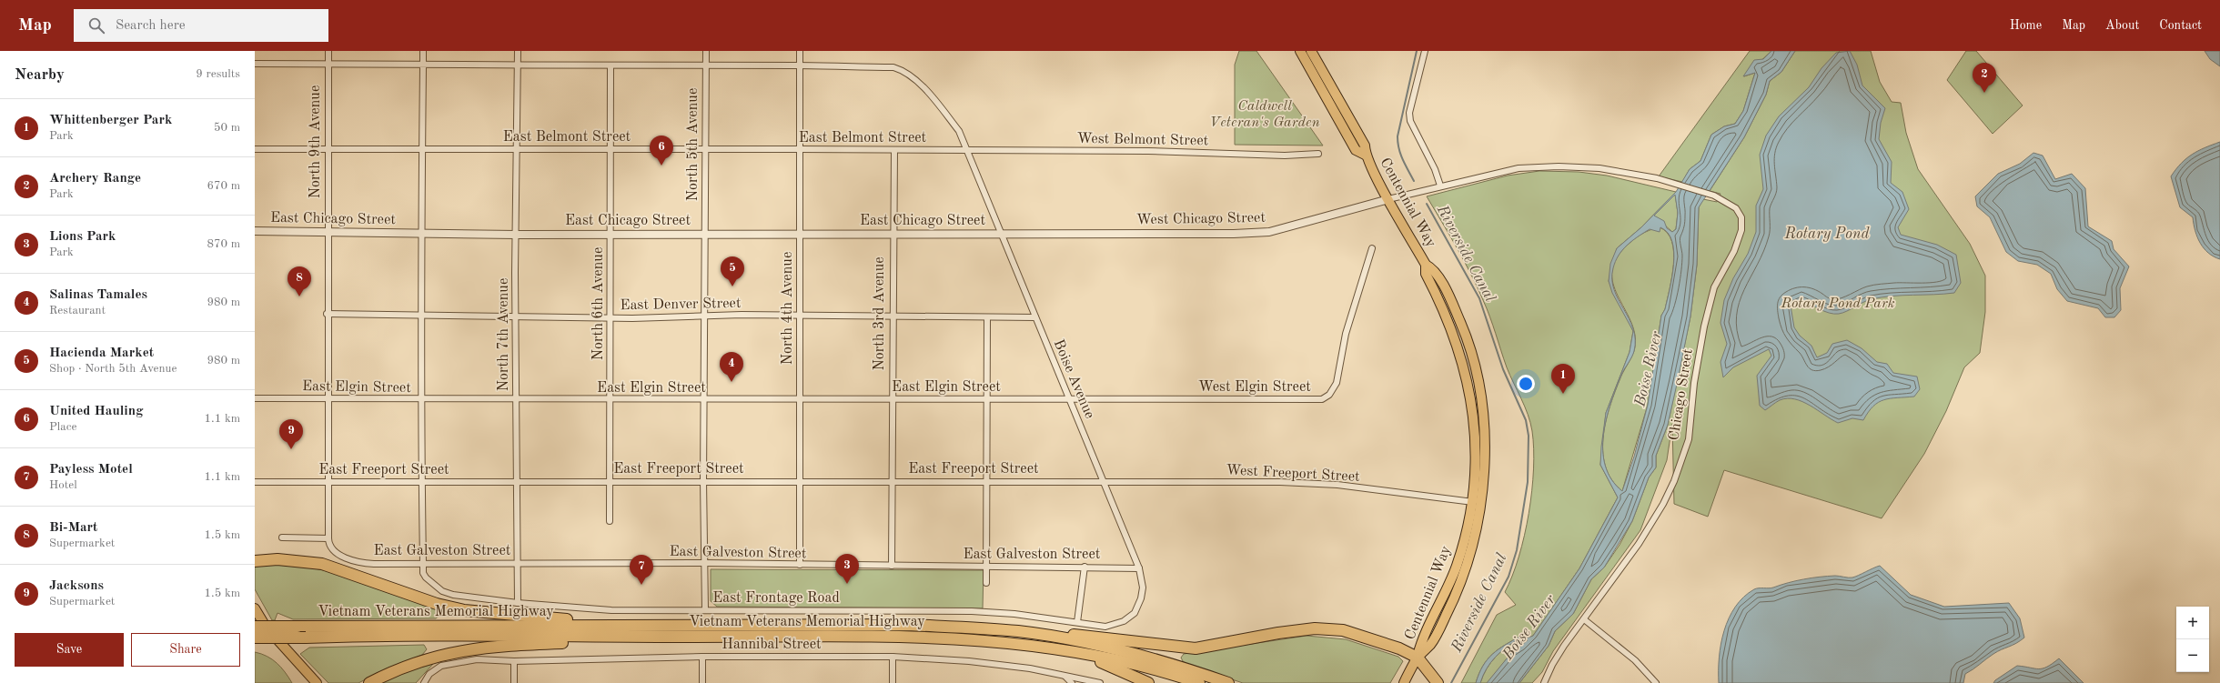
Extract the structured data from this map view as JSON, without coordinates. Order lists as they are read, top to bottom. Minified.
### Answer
{"streets":{"highway":["Vietnam Veterans Memorial Highway"],"main road":["Centennial Way"],"street":["East Belmont Street","West Belmont Street","North 9th Avenue","North 5th Avenue","East Chicago Street","West Chicago Street","North 6th Avenue","East Denver Street","North 4th Avenue","North 3rd Avenue","North 7th Avenue","Boise Avenue","East Elgin Street","West Elgin Street","Chicago Street","East Freeport Street","West Freeport Street","East Galveston Street","East Frontage Road","Hannibal Street"]},"crossings":[["East Belmont Street","West Belmont Street"],["East Belmont Street","North 9th Avenue"],["East Belmont Street","North 5th Avenue"],["East Belmont Street","North 6th Avenue"],["East Belmont Street","North 4th Avenue"],["East Belmont Street","North 3rd Avenue"],["East Belmont Street","North 7th Avenue"],["East Belmont Street","Boise Avenue"],["West Belmont Street","Boise Avenue"],["North 9th Avenue","East Chicago Street"],["North 9th Avenue","East Denver Street"],["North 9th Avenue","Boise Avenue"],["North 9th Avenue","East Elgin Street"],["North 9th Avenue","East Freeport Street"],["North 9th Avenue","East Galveston Street"],["North 5th Avenue","East Chicago Street"],["North 5th Avenue","East Denver Street"],["North 5th Avenue","Boise Avenue"],["North 5th Avenue","East Elgin Street"],["North 5th Avenue","East Freeport Street"],["North 5th Avenue","East Galveston Street"],["North 5th Avenue","East Frontage Road"],["Centennial Way","West Chicago Street"],["Centennial Way","West Freeport Street"],["East Chicago Street","West Chicago Street"],["East Chicago Street","North 6th Avenue"],["East Chicago Street","North 4th Avenue"],["East Chicago Street","North 3rd Avenue"],["East Chicago Street","North 7th Avenue"],["East Chicago Street","Boise Avenue"],["West Chicago Street","Boise Avenue"],["West Chicago Street","Chicago Street"],["North 6th Avenue","East Denver Street"],["North 6th Avenue","Boise Avenue"],["North 6th Avenue","East Elgin Street"],["North 6th Avenue","East Freeport Street"],["East Denver Street","North 4th Avenue"],["East Denver Street","North 3rd Avenue"],["East Denver Street","North 7th Avenue"],["East Denver Street","Boise Avenue"],["North 4th Avenue","Boise Avenue"],["North 4th Avenue","East Elgin Street"],["North 4th Avenue","East Freeport Street"],["North 4th Avenue","East Galveston Street"],["North 3rd Avenue","East Elgin Street"],["North 3rd Avenue","East Freeport Street"],["North 3rd Avenue","East Galveston Street"],["North 7th Avenue","Boise Avenue"],["North 7th Avenue","East Elgin Street"],["North 7th Avenue","East Freeport Street"],["North 7th Avenue","East Galveston Street"],["North 7th Avenue","East Frontage Road"],["Boise Avenue","East Elgin Street"],["Boise Avenue","West Elgin Street"],["Boise Avenue","East Freeport Street"],["Boise Avenue","West Freeport Street"],["Boise Avenue","East Galveston Street"],["Boise Avenue","East Frontage Road"],["East Elgin Street","West Elgin Street"],["East Freeport Street","West Freeport Street"],["East Galveston Street","East Frontage Road"]],"water":["Rotary Pond","Riverside Canal","Boise River"],"parks":["Caldwell Veteran's Garden","Rotary Pond Park"],"page":{"header":"Map","search":"Search here","nav":["Home","Map","About","Contact"],"heading":["Nearby","9 results"],"pins":["2","6","5","8","4","1","9","3","7"],"list":[{"mark":"1","name":"Whittenberger Park","note":"Park","value":"50 m"},{"mark":"2","name":"Archery Range","note":"Park","value":"670 m"},{"mark":"3","name":"Lions Park","note":"Park","value":"870 m"},{"mark":"4","name":"Salinas Tamales","note":"Restaurant","value":"980 m"},{"mark":"5","name":"Hacienda Market","note":"Shop · North 5th Avenue","value":"980 m"},{"mark":"6","name":"United Hauling","note":"Place","value":"1.1 km"},{"mark":"7","name":"Payless Motel","note":"Hotel","value":"1.1 km"},{"mark":"8","name":"Bi-Mart","note":"Supermarket","value":"1.5 km"},{"mark":"9","name":"Jacksons","note":"Supermarket","value":"1.5 km"}],"map_buttons":["+","−"],"buttons":["Save","Share"]}}
